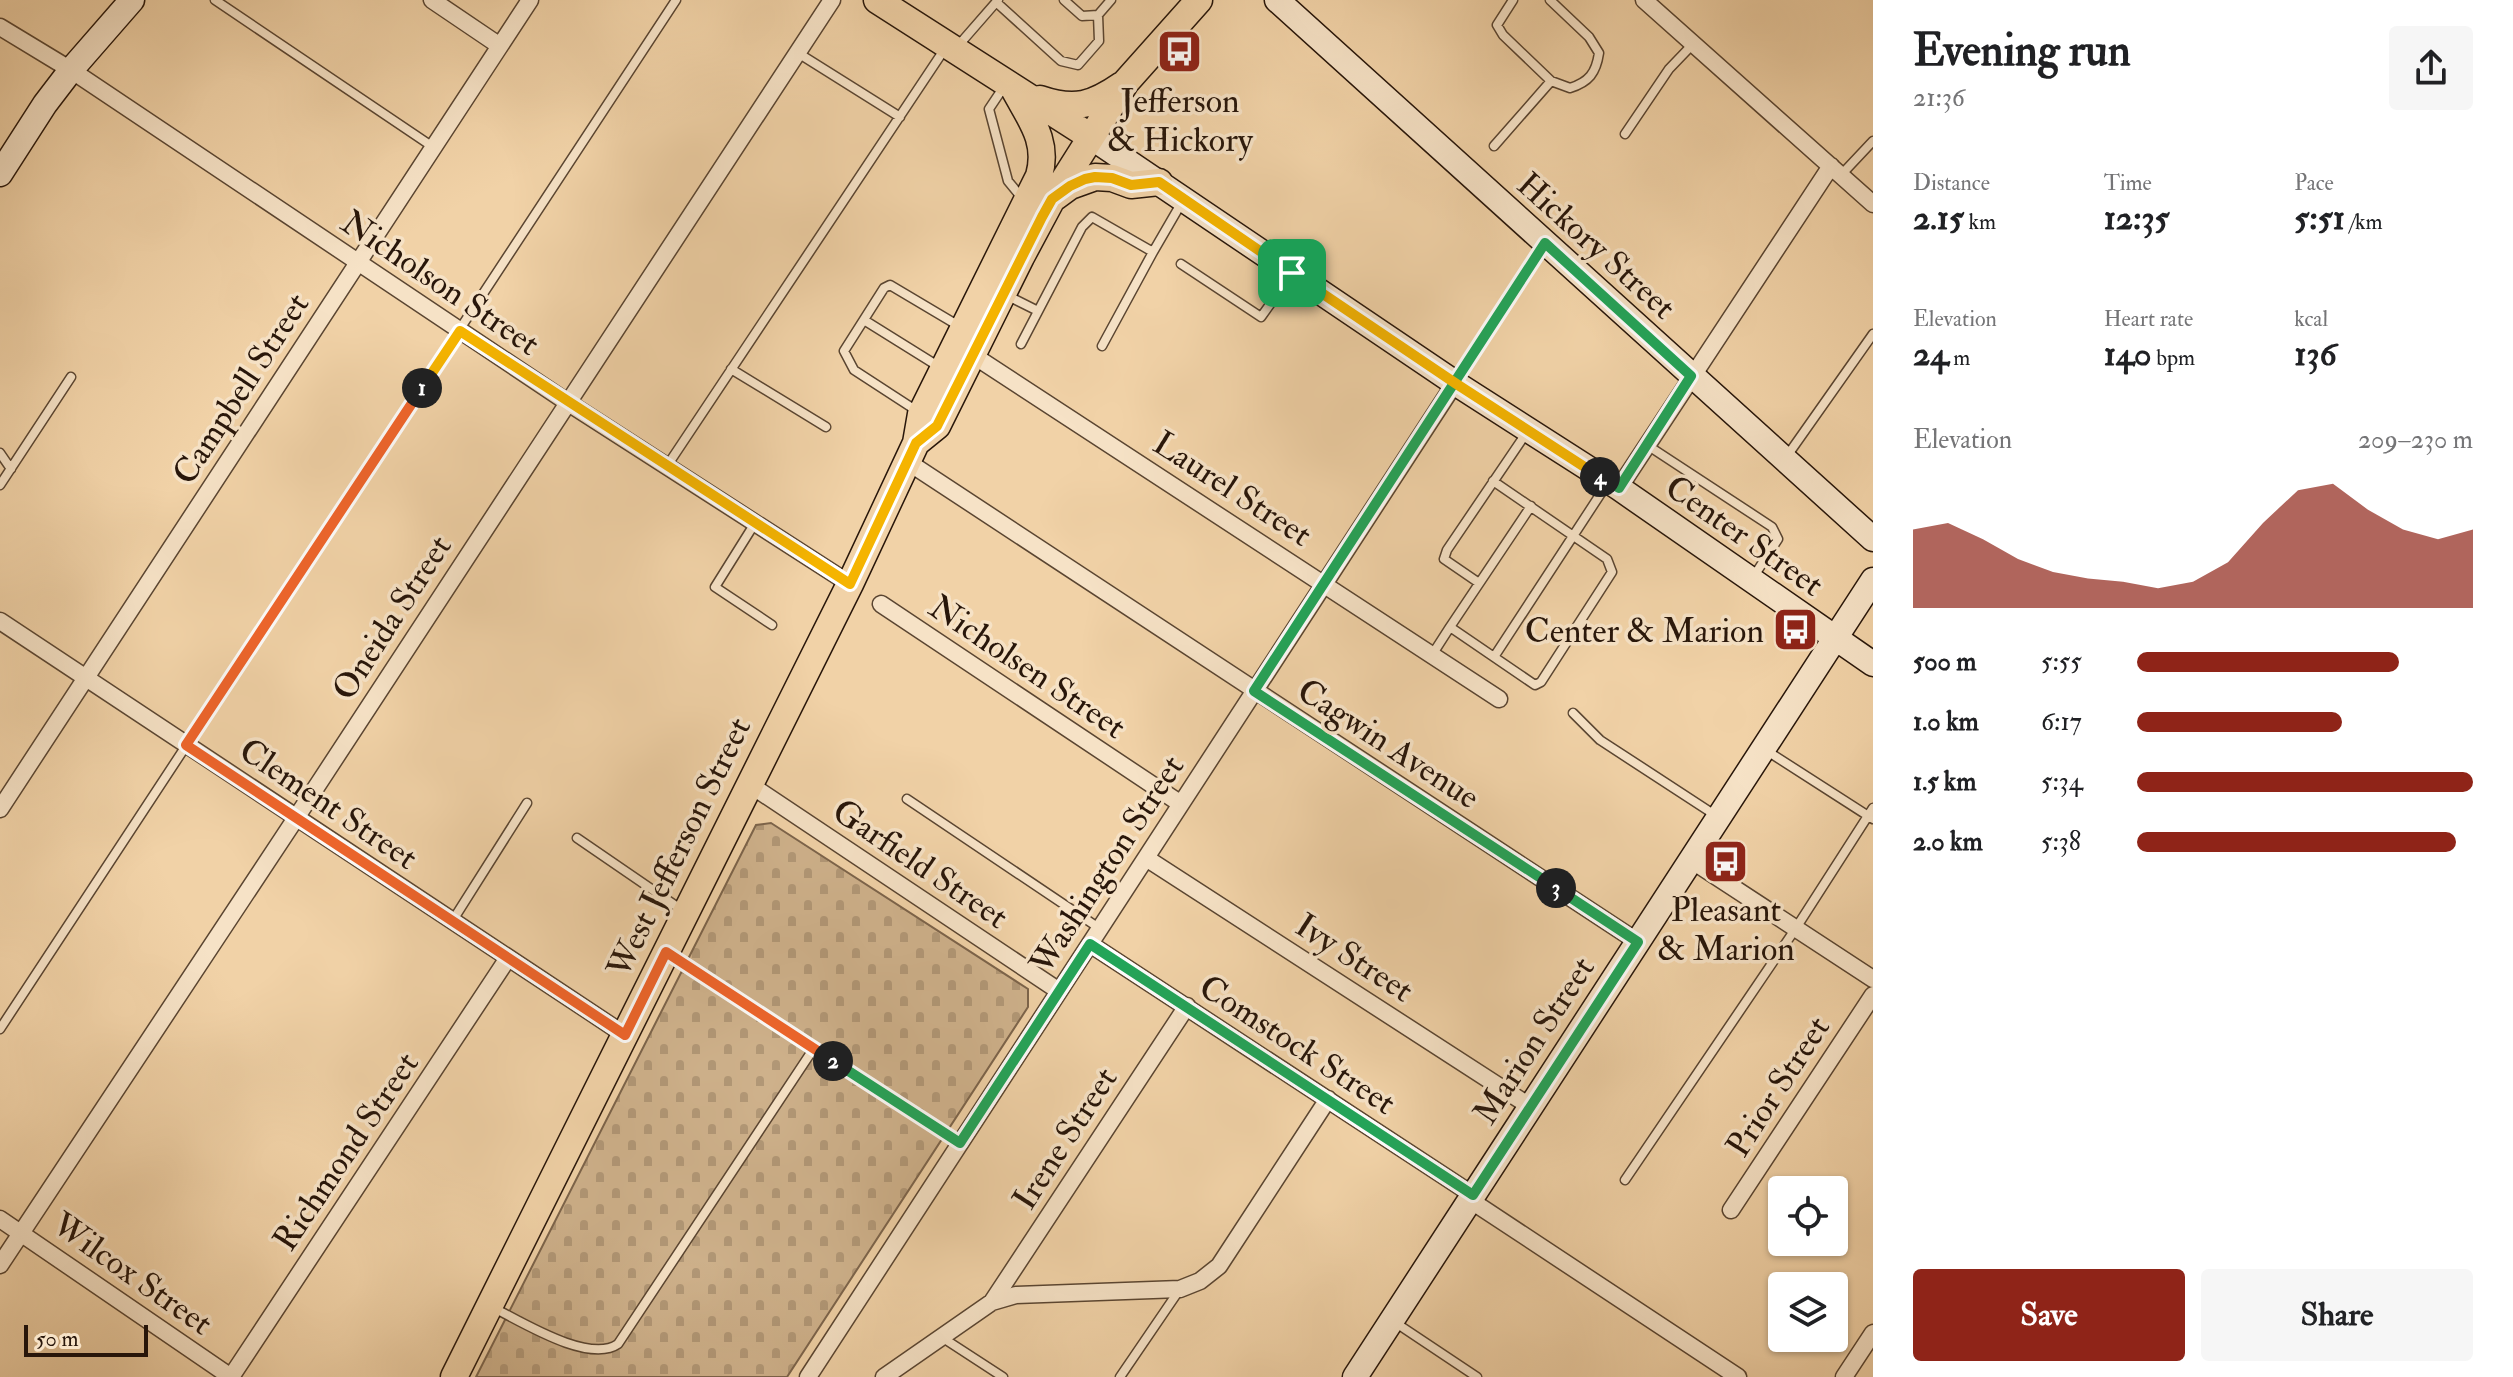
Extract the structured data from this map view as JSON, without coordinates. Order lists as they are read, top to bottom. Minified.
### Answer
{"streets":{"main road":["West Jefferson Street"],"street":["Hickory Street","Nicholson Street","Campbell Street","Laurel Street","Center Street","Oneida Street","Nicholsen Street","Cagwin Avenue","Clement Street","Garfield Street","Washington Street","Ivy Street","Marion Street","Comstock Street","Prior Street","Irene Street","Richmond Street","Wilcox Street"]},"crossings":[["Nicholson Street","Campbell Street"],["Nicholson Street","Oneida Street"],["Nicholson Street","West Jefferson Street"],["Campbell Street","Clement Street"],["Laurel Street","West Jefferson Street"],["Laurel Street","Washington Street"],["Center Street","West Jefferson Street"],["Center Street","Washington Street"],["Center Street","Marion Street"],["Oneida Street","Clement Street"],["Oneida Street","Wilcox Street"],["Nicholsen Street","Washington Street"],["Cagwin Avenue","West Jefferson Street"],["Cagwin Avenue","Washington Street"],["Cagwin Avenue","Marion Street"],["Clement Street","West Jefferson Street"],["Clement Street","Richmond Street"],["West Jefferson Street","Garfield Street"],["Garfield Street","Washington Street"],["Washington Street","Ivy Street"],["Washington Street","Comstock Street"],["Ivy Street","Marion Street"],["Marion Street","Comstock Street"],["Comstock Street","Irene Street"],["Richmond Street","Wilcox Street"]],"places":{"bus stop":["Jefferson & Hickory","Center & Marion","Pleasant & Marion"]},"scale_bar":"50 m","page":{"heading":["Evening run","21:36"],"stats":[["Distance","2.15 km"],["Time","12:35"],["Pace","5:51 /km"],["Elevation","24 m"],["Heart rate","140 bpm"],["kcal","136"]],"pins":["1","4","3","2"],"chart":["Elevation","209–230 m"],"list":[{"name":"500 m","note":"5:55"},{"name":"1.0 km","note":"6:17"},{"name":"1.5 km","note":"5:34"},{"name":"2.0 km","note":"5:38"}],"buttons":["Save","Share"],"scale":"50 m"}}
